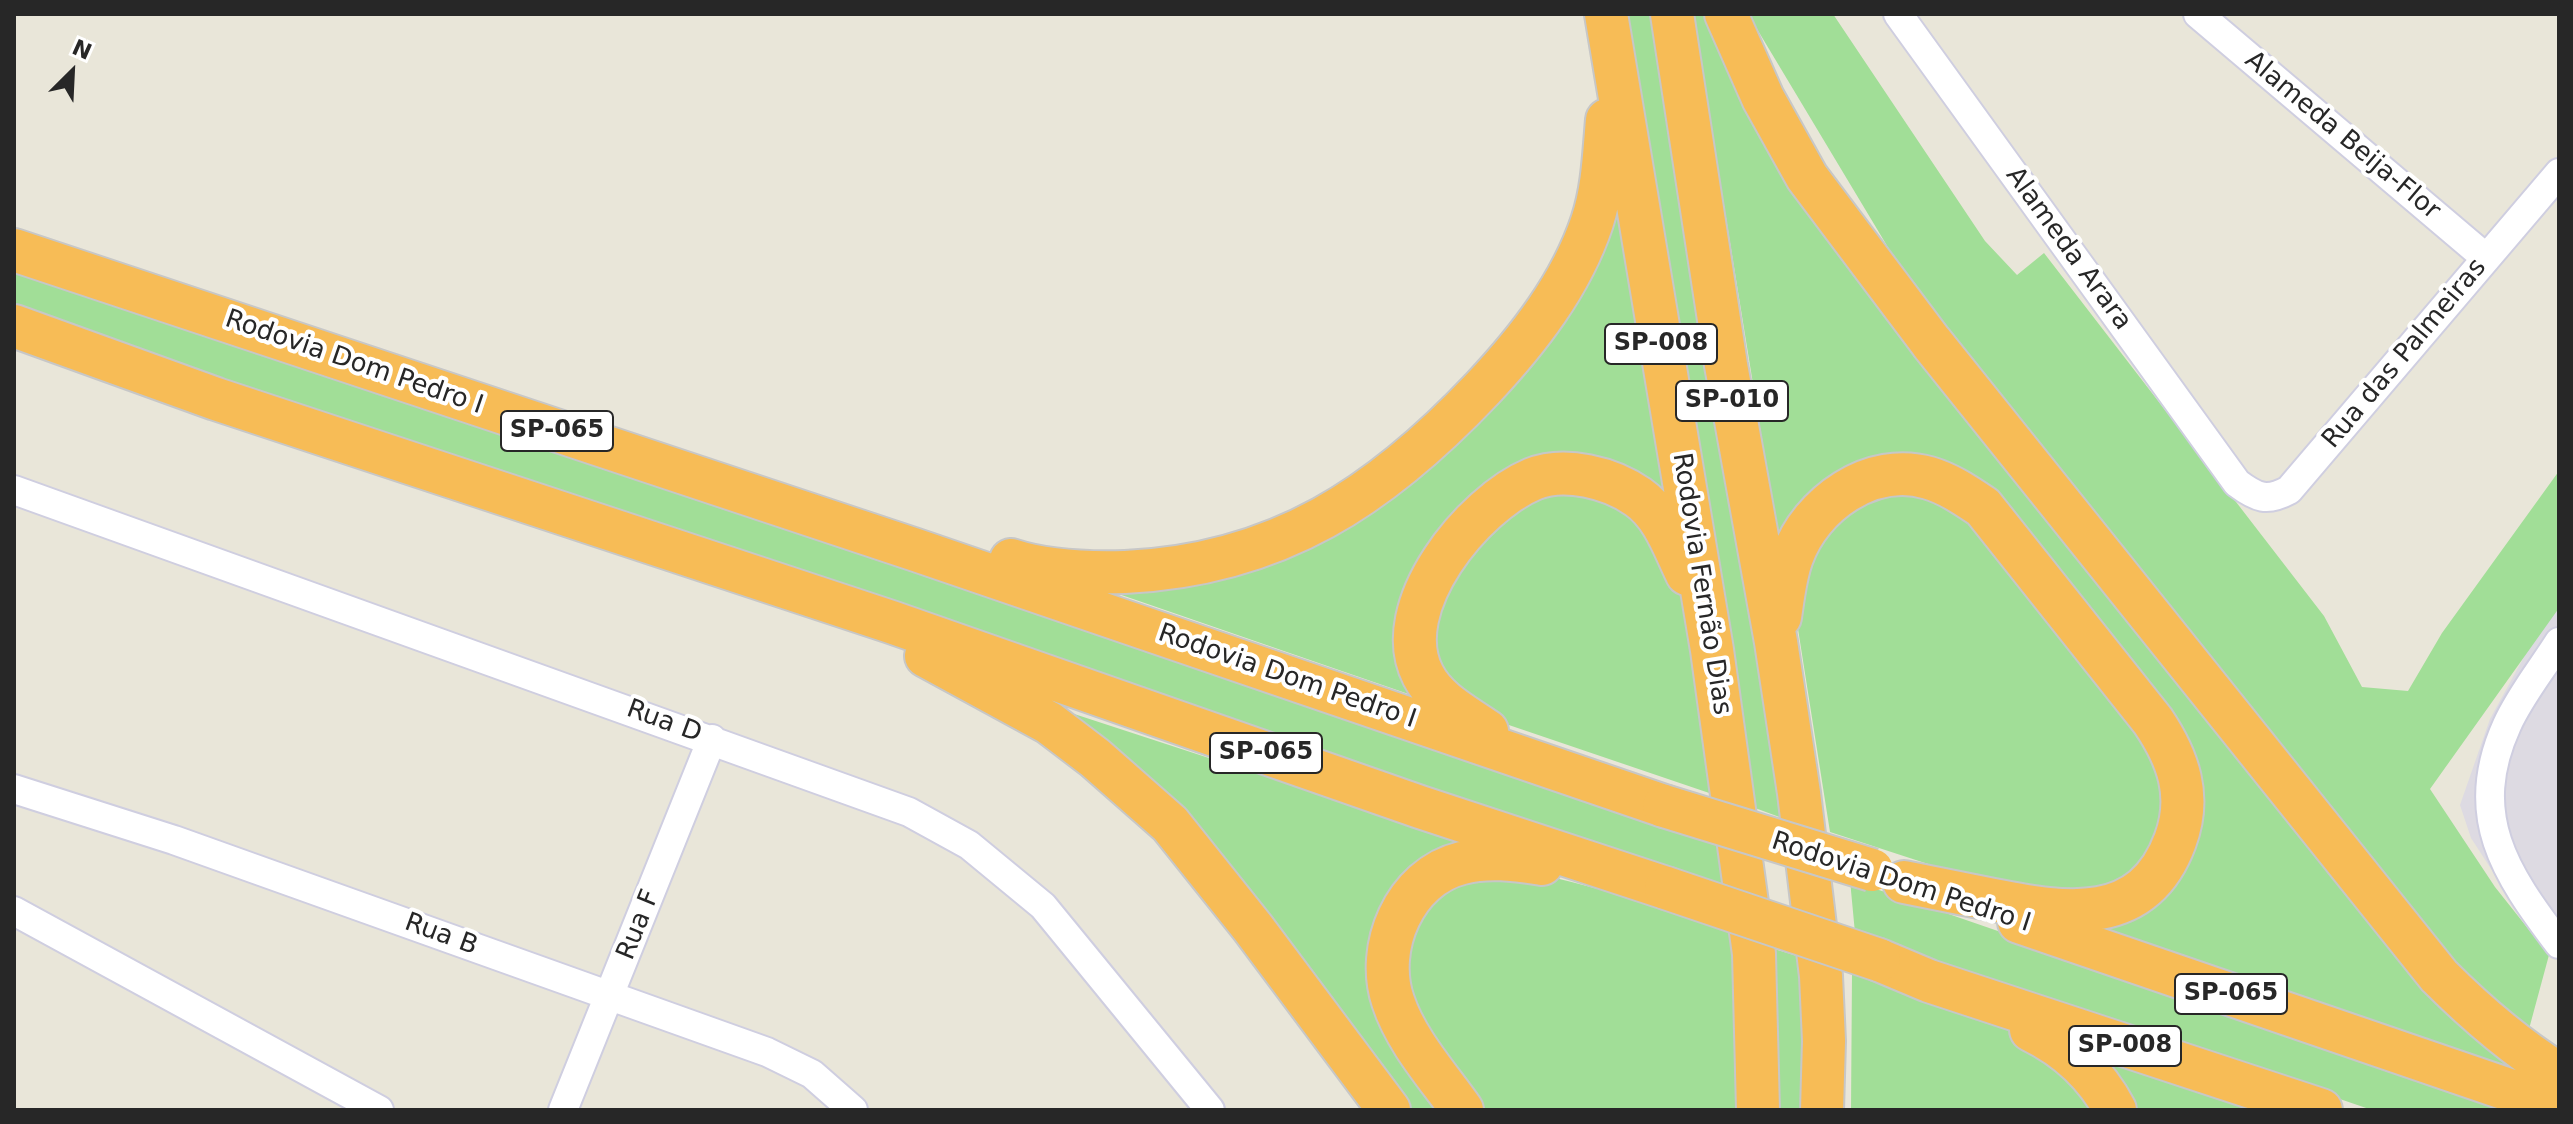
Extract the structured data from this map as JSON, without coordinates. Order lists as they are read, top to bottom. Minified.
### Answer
{"streets":{"highway":["SP-008","Rodovia Dom Pedro I","SP-010","SP-065","Rodovia Fernão Dias"],"street":["Alameda Beija-Flor","Alameda Arara","Rua das Palmeiras","Rua D","Rua F","Rua B"]},"crossings":[["Alameda Beija-Flor","Rua das Palmeiras"],["Alameda Arara","Rua das Palmeiras"],["SP-008","SP-065"],["Rua D","Rua F"],["Rua F","Rua B"]],"north":"top right"}
